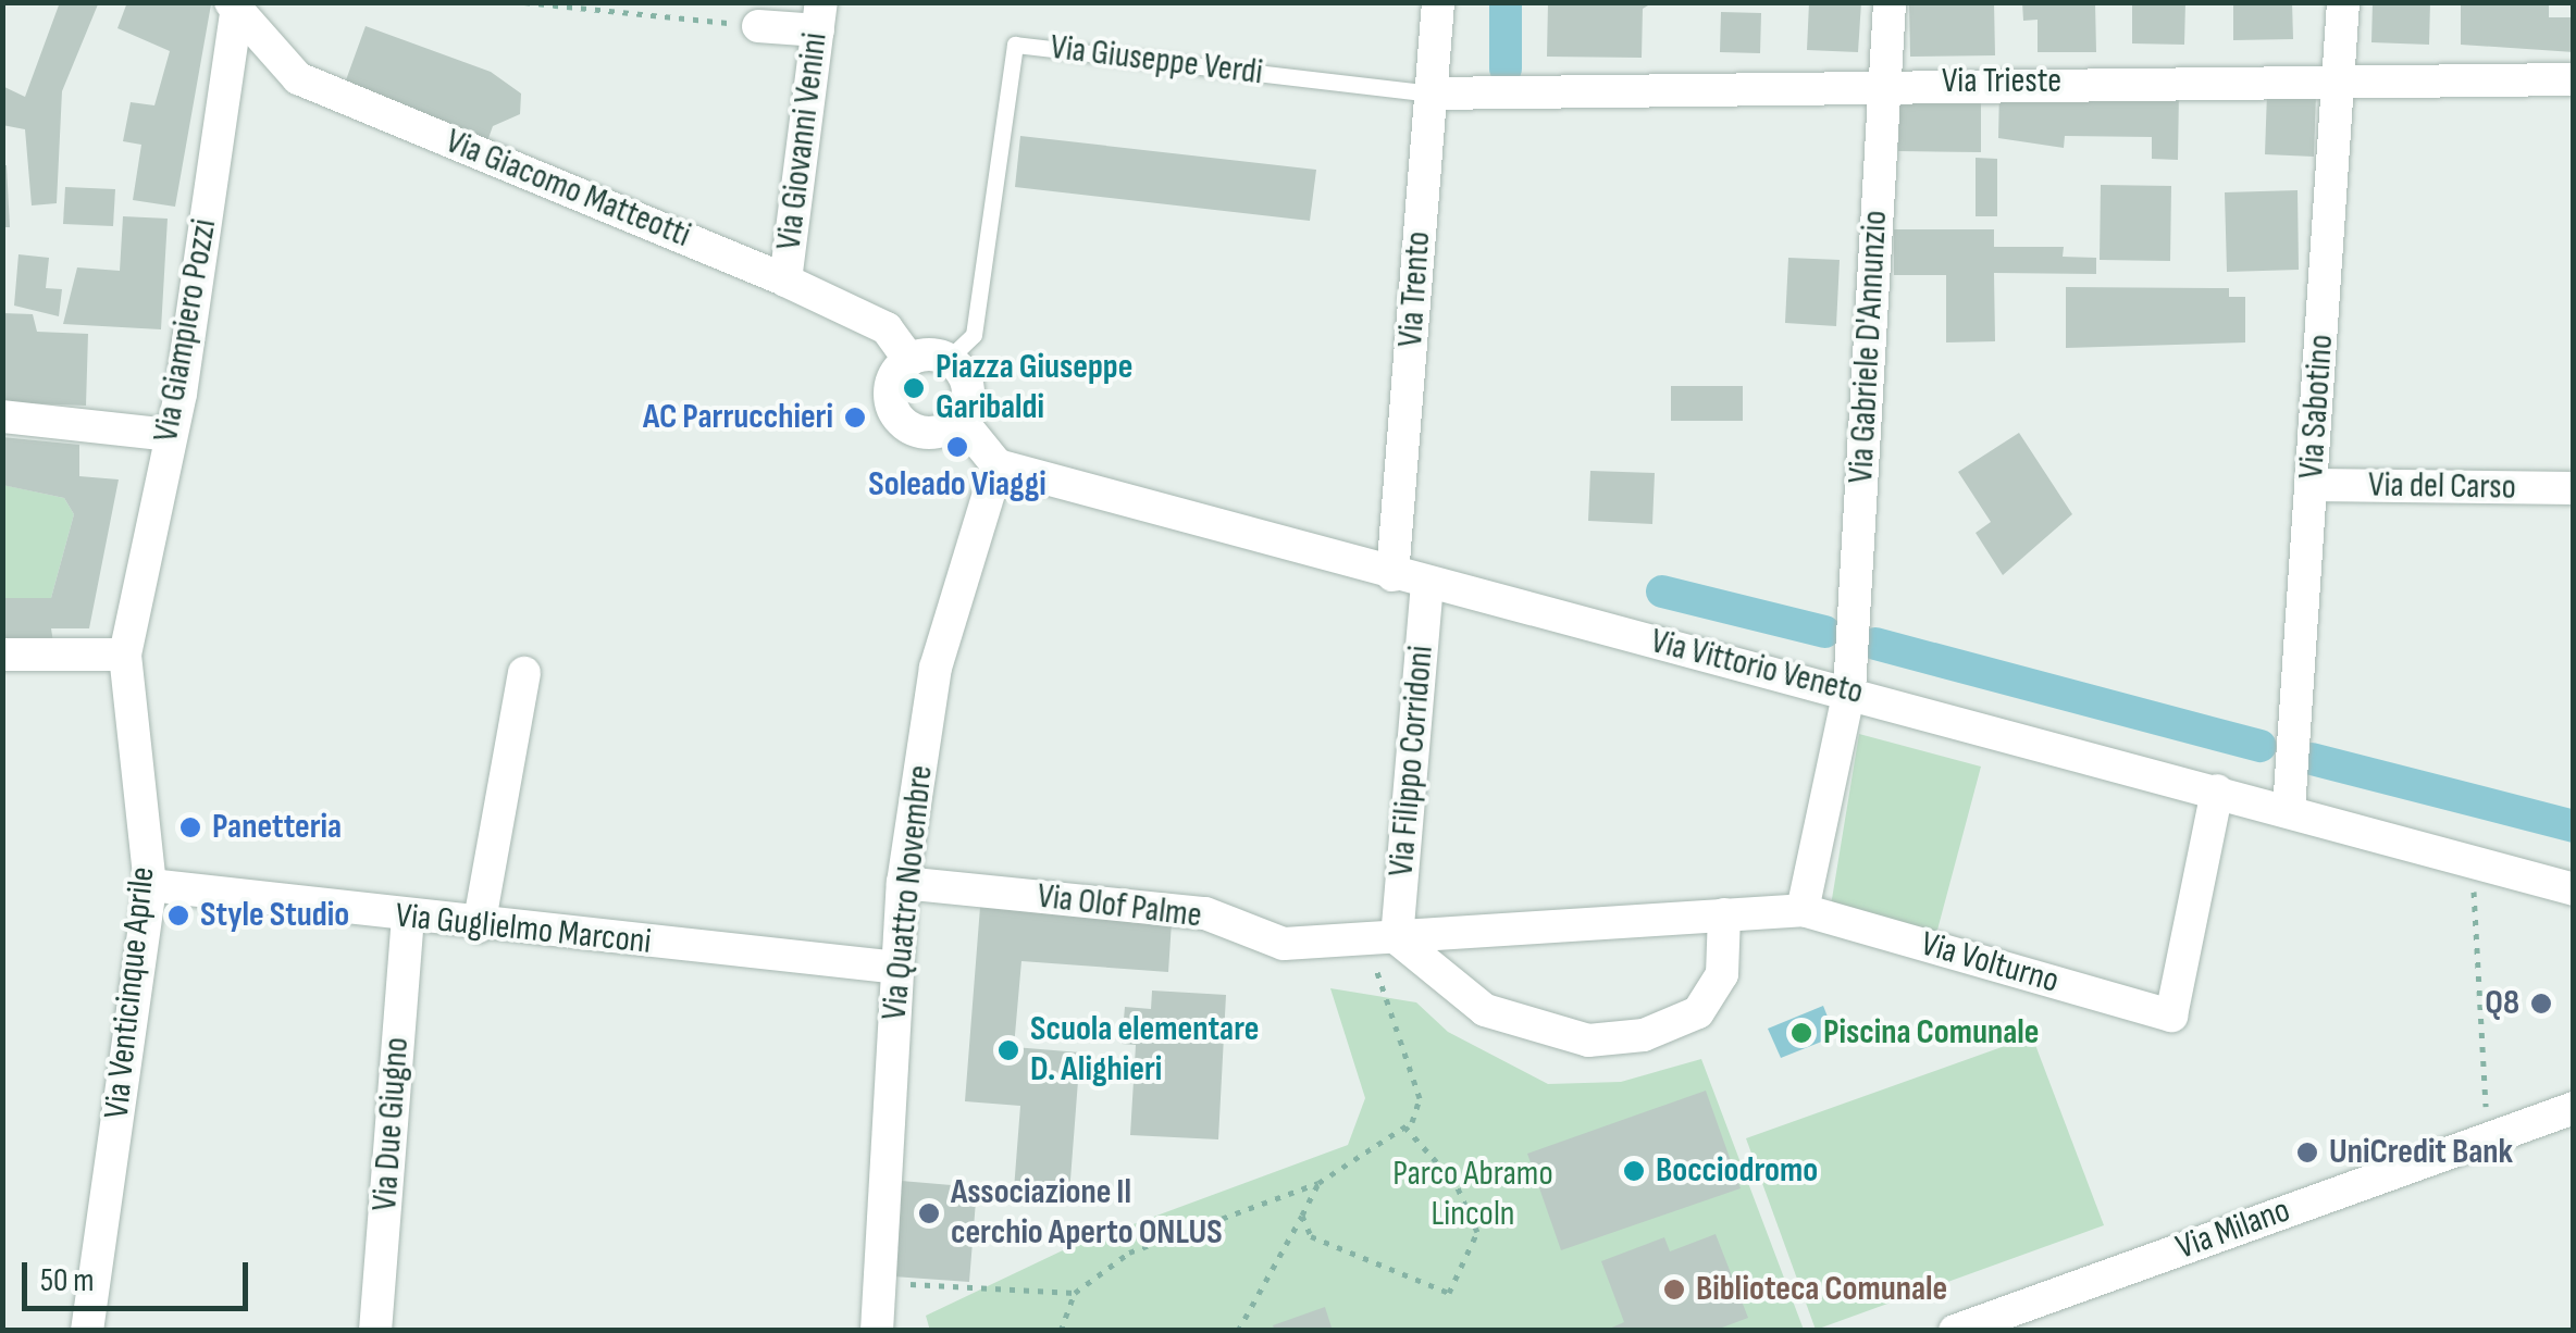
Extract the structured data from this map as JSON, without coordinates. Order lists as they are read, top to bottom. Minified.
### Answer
{"streets":{"street":["Via Trieste","Via Giovanni Venini","Via Giacomo Matteotti","Via Trento","Via Giampiero Pozzi","Via Gabriele D'Annunzio","Via Sabotino","Via del Carso","Via Vittorio Veneto","Via Filippo Corridoni","Via Quattro Novembre","Via Olof Palme","Via Guglielmo Marconi","Via Volturno","Via Venticinque Aprile","Via Due Giugno","Via Milano"],"lane":["Via Giuseppe Verdi"]},"crossings":[["Via Giuseppe Verdi","Via Trieste"],["Via Giuseppe Verdi","Via Giacomo Matteotti"],["Via Giuseppe Verdi","Via Trento"],["Via Trieste","Via Trento"],["Via Trieste","Via Gabriele D'Annunzio"],["Via Trieste","Via Sabotino"],["Via Giovanni Venini","Via Giacomo Matteotti"],["Via Giacomo Matteotti","Via Giampiero Pozzi"],["Via Trento","Via Vittorio Veneto"],["Via Giampiero Pozzi","Via Venticinque Aprile"],["Via Gabriele D'Annunzio","Via Vittorio Veneto"],["Via Sabotino","Via del Carso"],["Via Sabotino","Via Vittorio Veneto"],["Via Vittorio Veneto","Via Filippo Corridoni"],["Via Vittorio Veneto","Via Quattro Novembre"],["Via Vittorio Veneto","Via Volturno"],["Via Filippo Corridoni","Via Olof Palme"],["Via Quattro Novembre","Via Olof Palme"],["Via Quattro Novembre","Via Guglielmo Marconi"],["Via Olof Palme","Via Volturno"],["Via Guglielmo Marconi","Via Venticinque Aprile"],["Via Guglielmo Marconi","Via Due Giugno"]],"parks":["Parco Abramo Lincoln"],"places":["Piazza Giuseppe Garibaldi","AC Parrucchieri","Soleado Viaggi","Panetteria","Style Studio","Q8","Piscina Comunale","Scuola elementare D. Alighieri","UniCredit Bank","Bocciodromo","Associazione Il cerchio Aperto ONLUS","Biblioteca Comunale"],"scale_bar":"50 m"}
